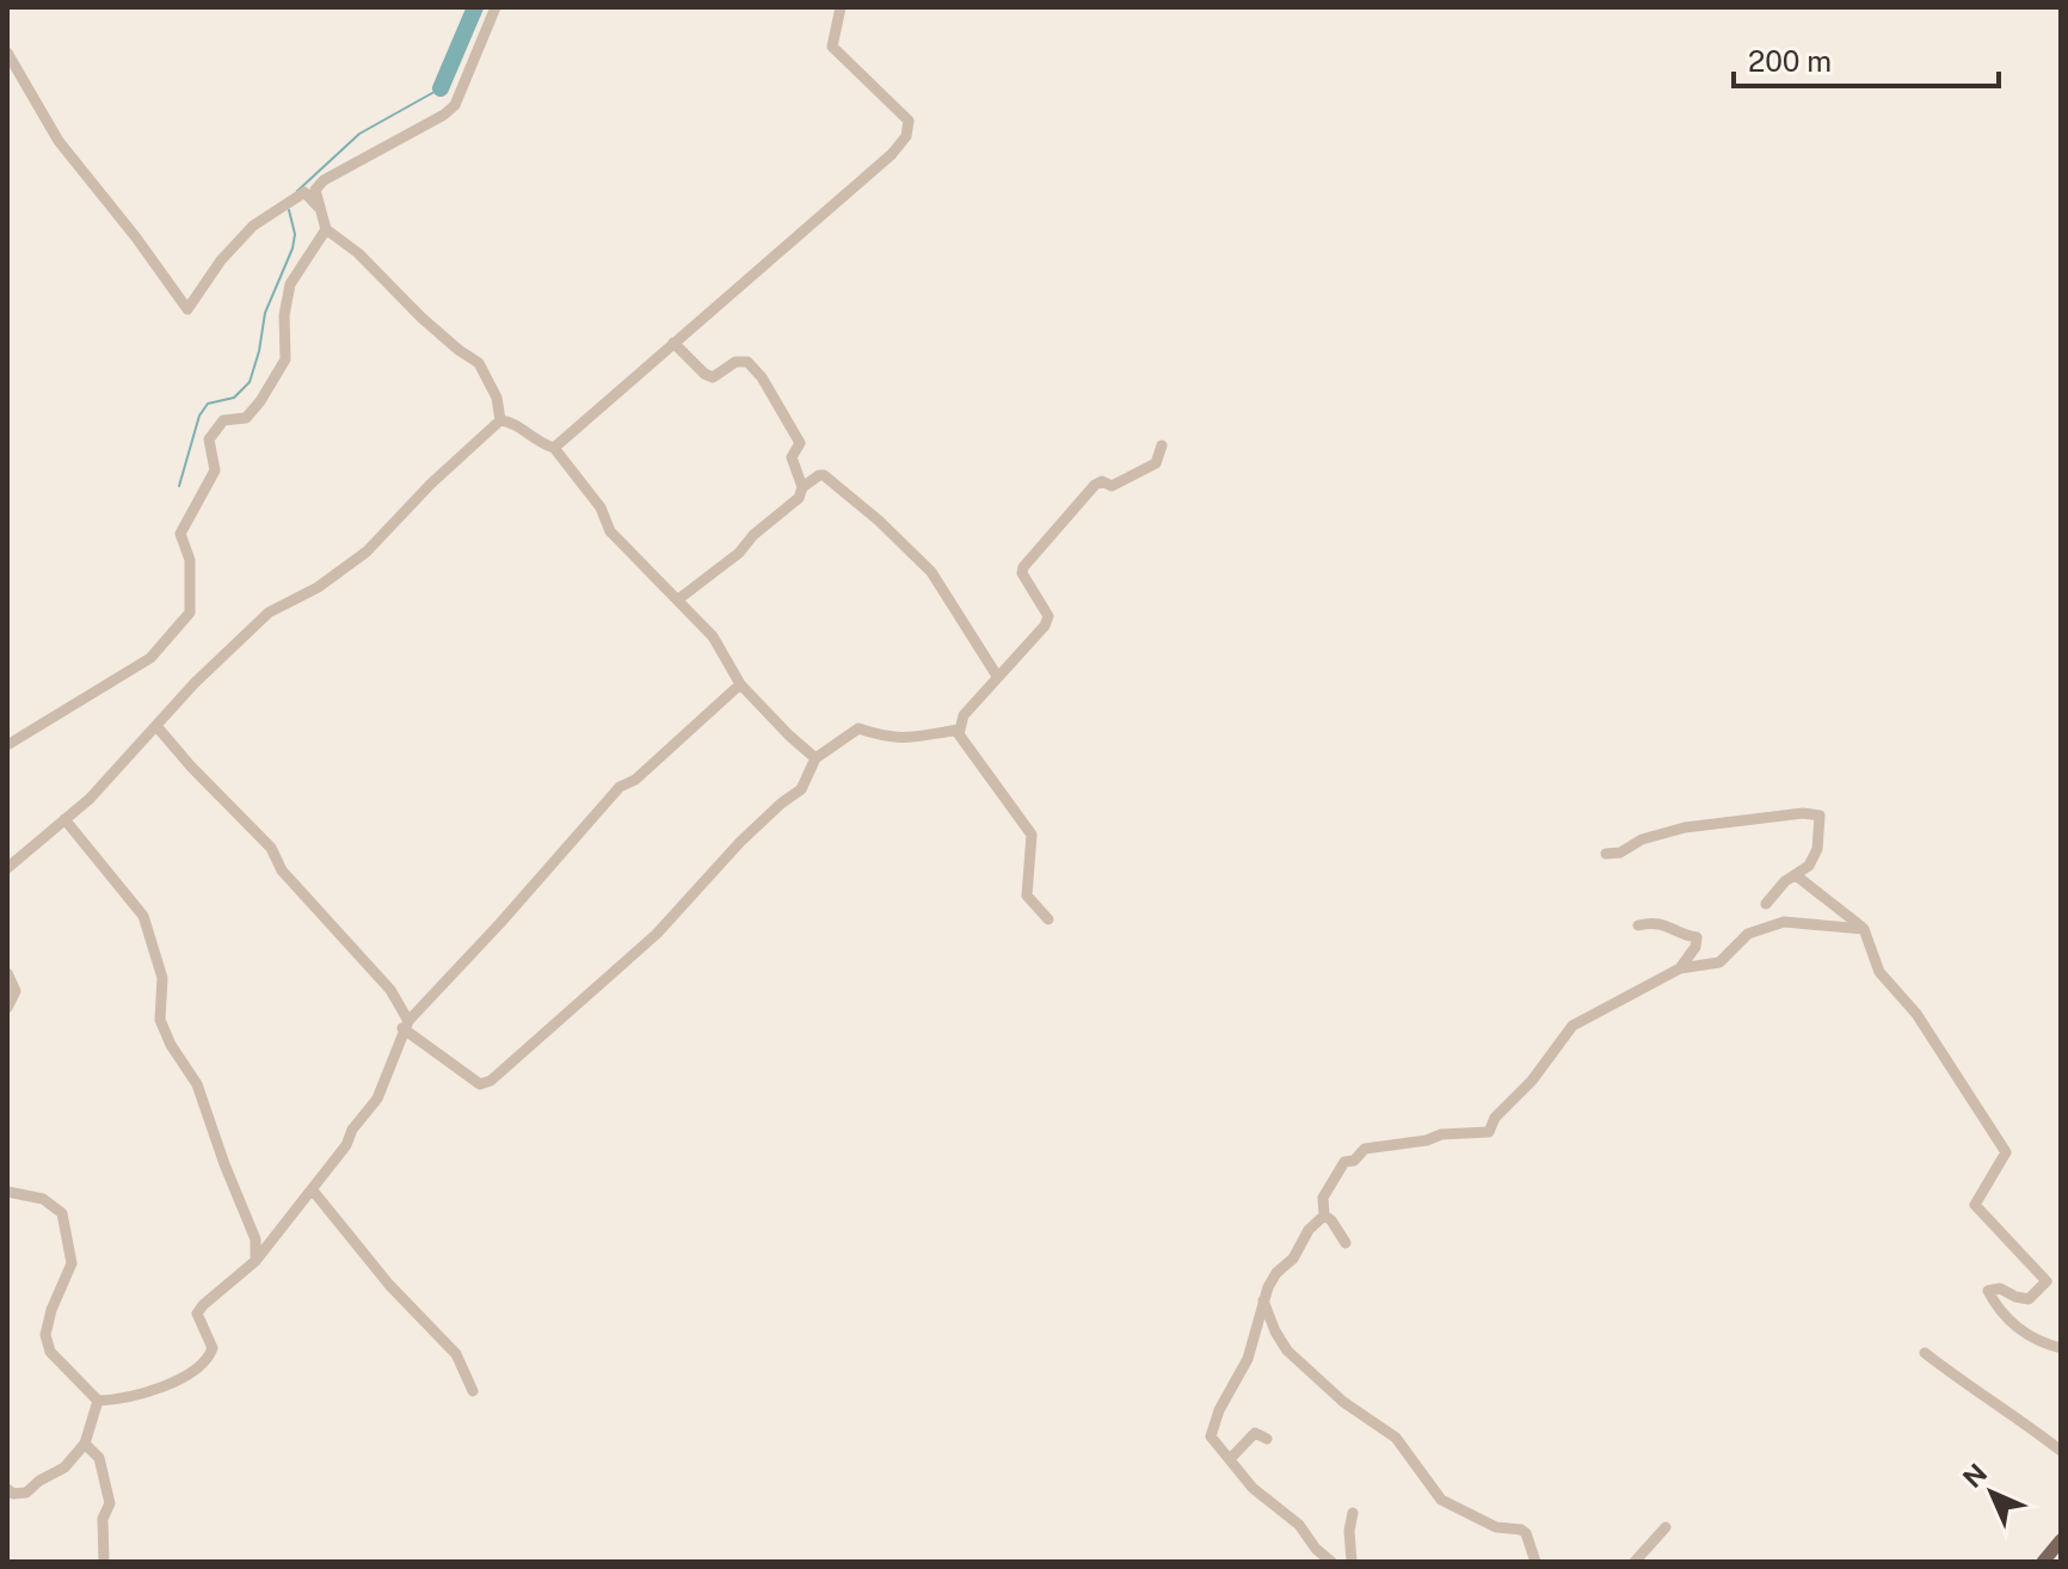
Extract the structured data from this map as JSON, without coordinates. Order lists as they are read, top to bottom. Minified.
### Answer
{"scale_bar":"200 m","north":"top left"}
